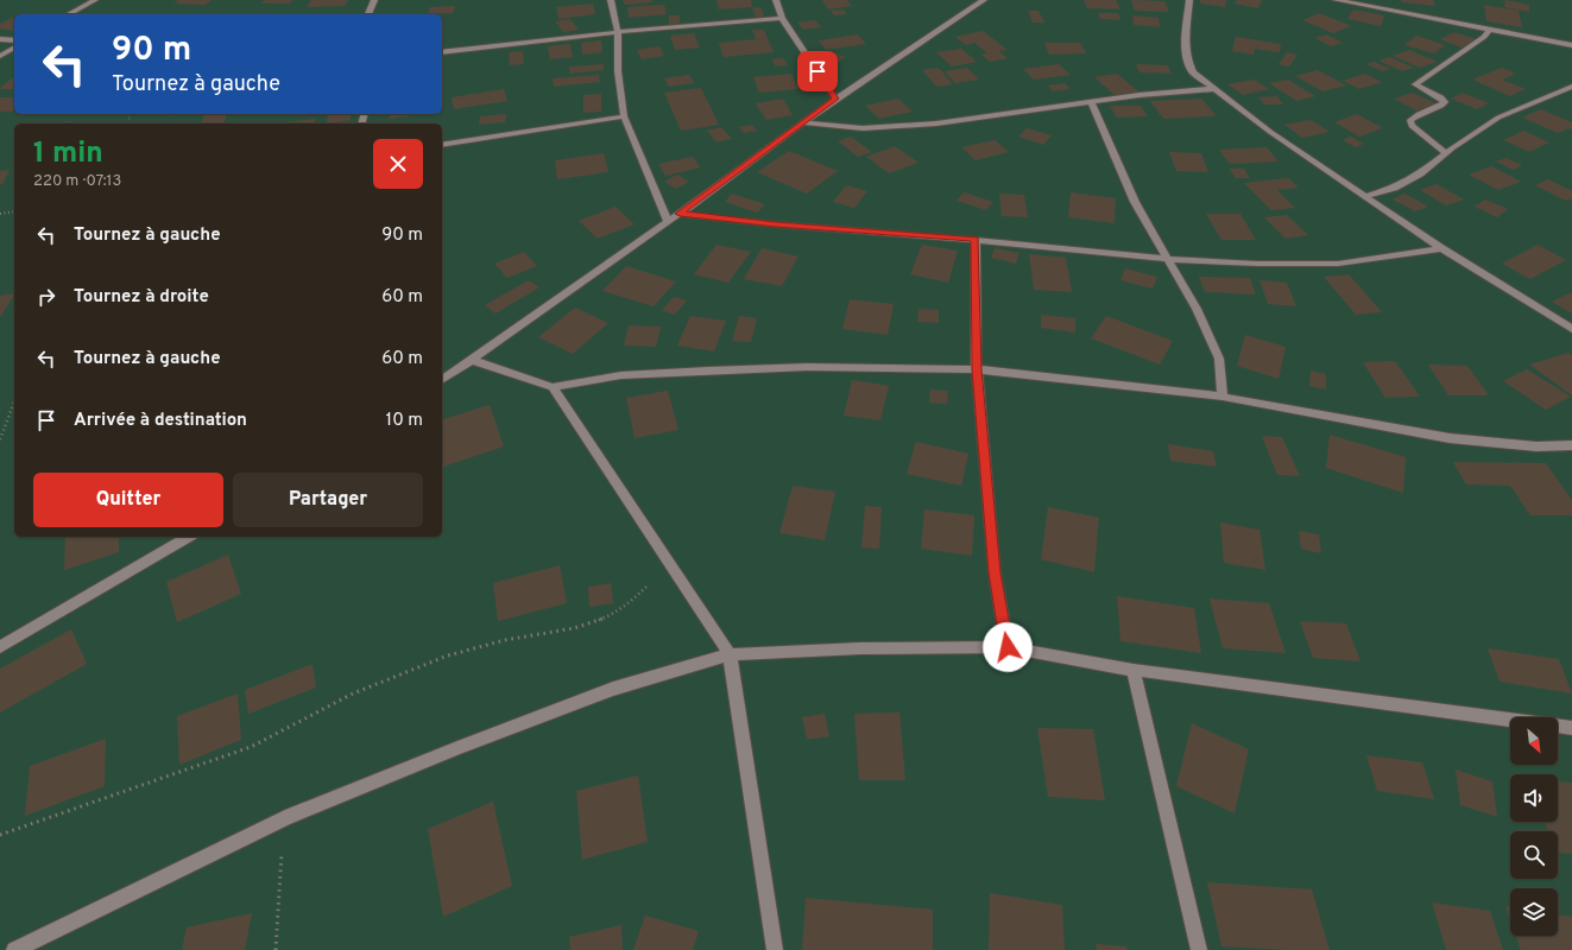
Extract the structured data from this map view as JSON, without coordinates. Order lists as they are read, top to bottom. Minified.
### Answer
{"north":"bottom right","page":{"turn":["90 m","Tournez à gauche"],"heading":["1 min","220 m · 07:13"],"list":[{"name":"Tournez à gauche","value":"90 m"},{"name":"Tournez à droite","value":"60 m"},{"name":"Tournez à gauche","value":"60 m"},{"name":"Arrivée à destination","value":"10 m"}],"buttons":["Quitter","Partager"]}}
